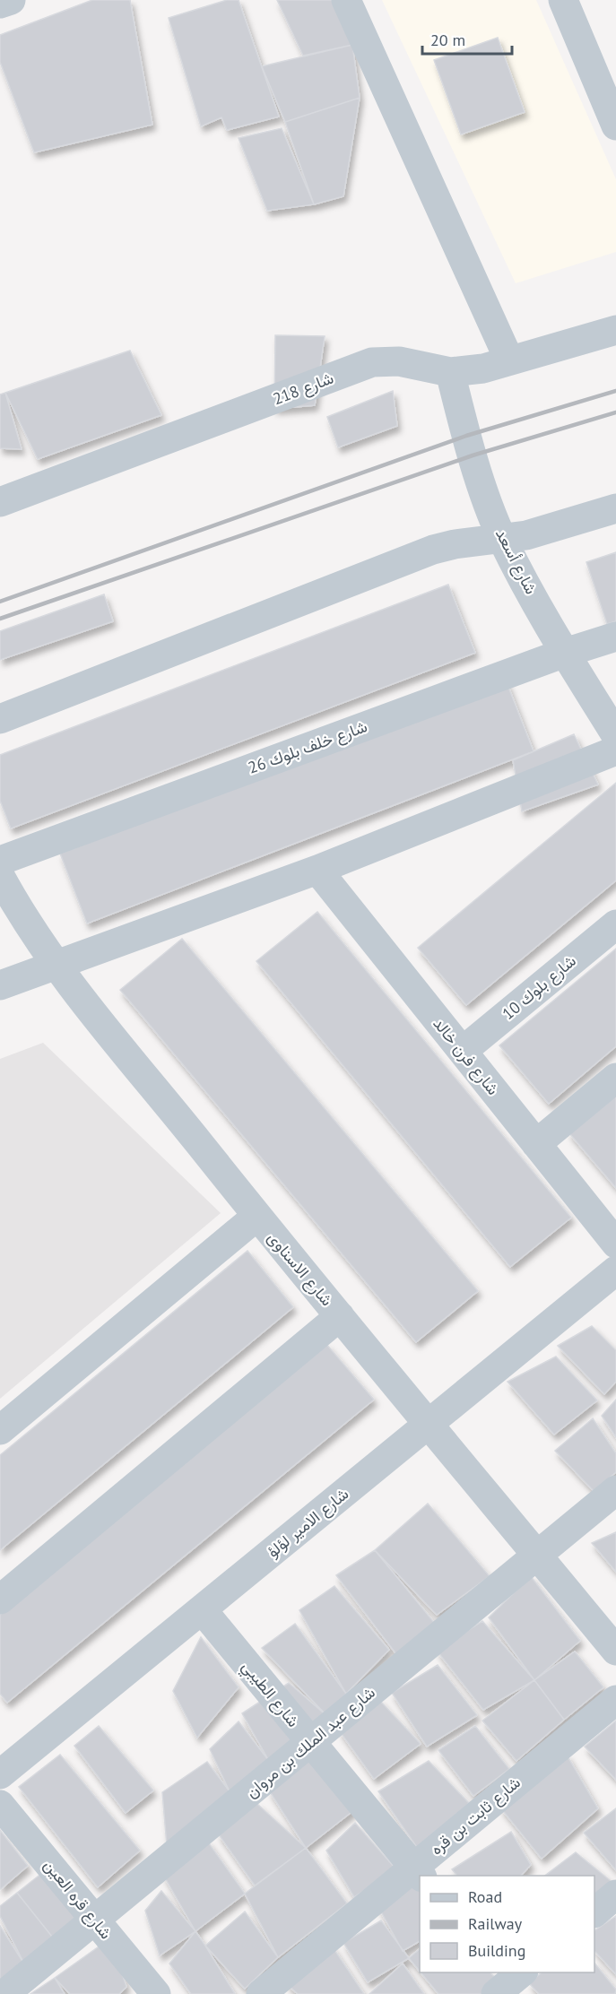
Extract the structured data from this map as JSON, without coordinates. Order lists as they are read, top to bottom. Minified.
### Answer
{"streets":{"street":["شارع 218","شارع أسعد","شارع خلف بلوك 26","شارع بلوك 10","شارع فرن خالد","شارع الاسناوى","شارع الامير لؤلؤ","شارع الطيبي","شارع عبد الملك بن مروان","شارع ثابت بن قره","شارع قره العين"]},"crossings":[["شارع 218","شارع أسعد"],["شارع أسعد","شارع خلف بلوك 26"],["شارع بلوك 10","شارع فرن خالد"],["شارع الاسناوى","شارع الامير لؤلؤ"],["شارع الاسناوى","شارع عبد الملك بن مروان"],["شارع الامير لؤلؤ","شارع الطيبي"],["شارع الطيبي","شارع عبد الملك بن مروان"],["شارع الطيبي","شارع ثابت بن قره"],["شارع عبد الملك بن مروان","شارع قره العين"]],"legend":["Road","Railway","Building"],"scale_bar":"20 m"}
